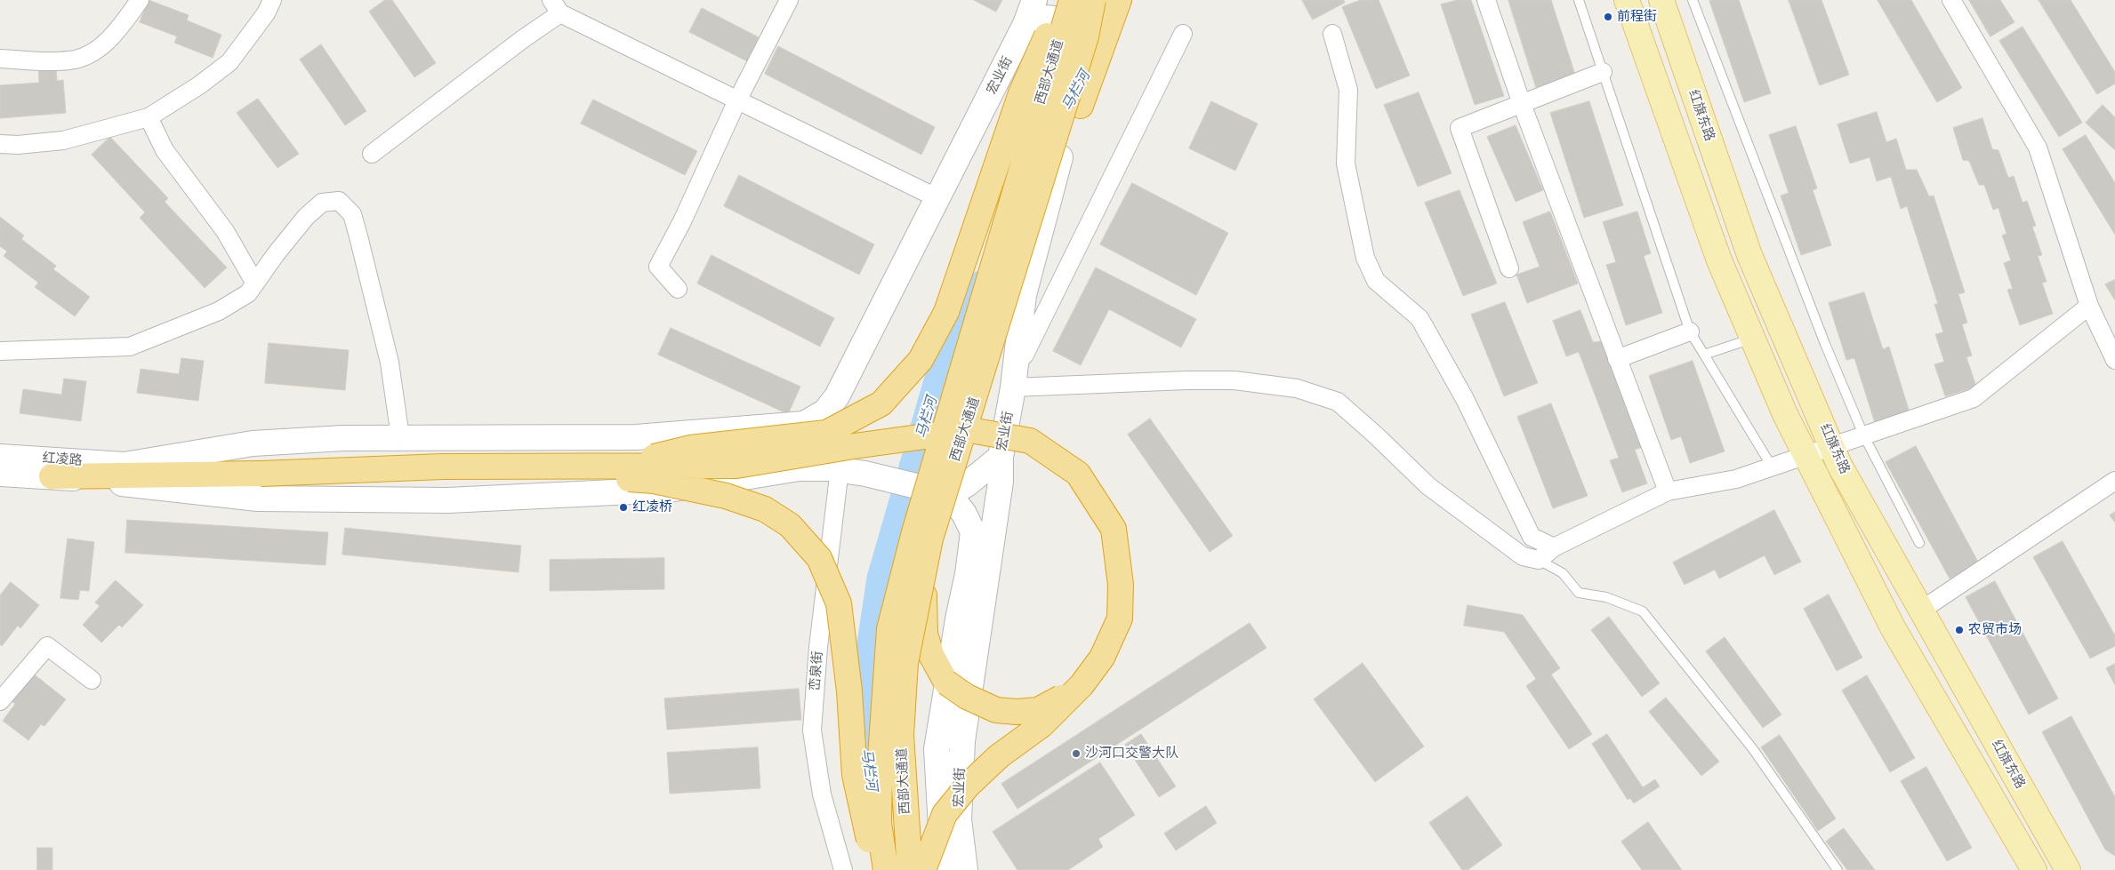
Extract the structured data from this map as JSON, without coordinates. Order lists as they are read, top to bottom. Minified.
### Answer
{"streets":{"highway":["西部大通道"],"main road":["宏业街","红旗东路","红凌路"],"street":["峦泉街"]},"crossings":[["宏业街","红凌路"],["红凌路","峦泉街"]],"water":["马栏河"],"places":["前程街","红凌桥","农贸市场","沙河口交警大队"]}
